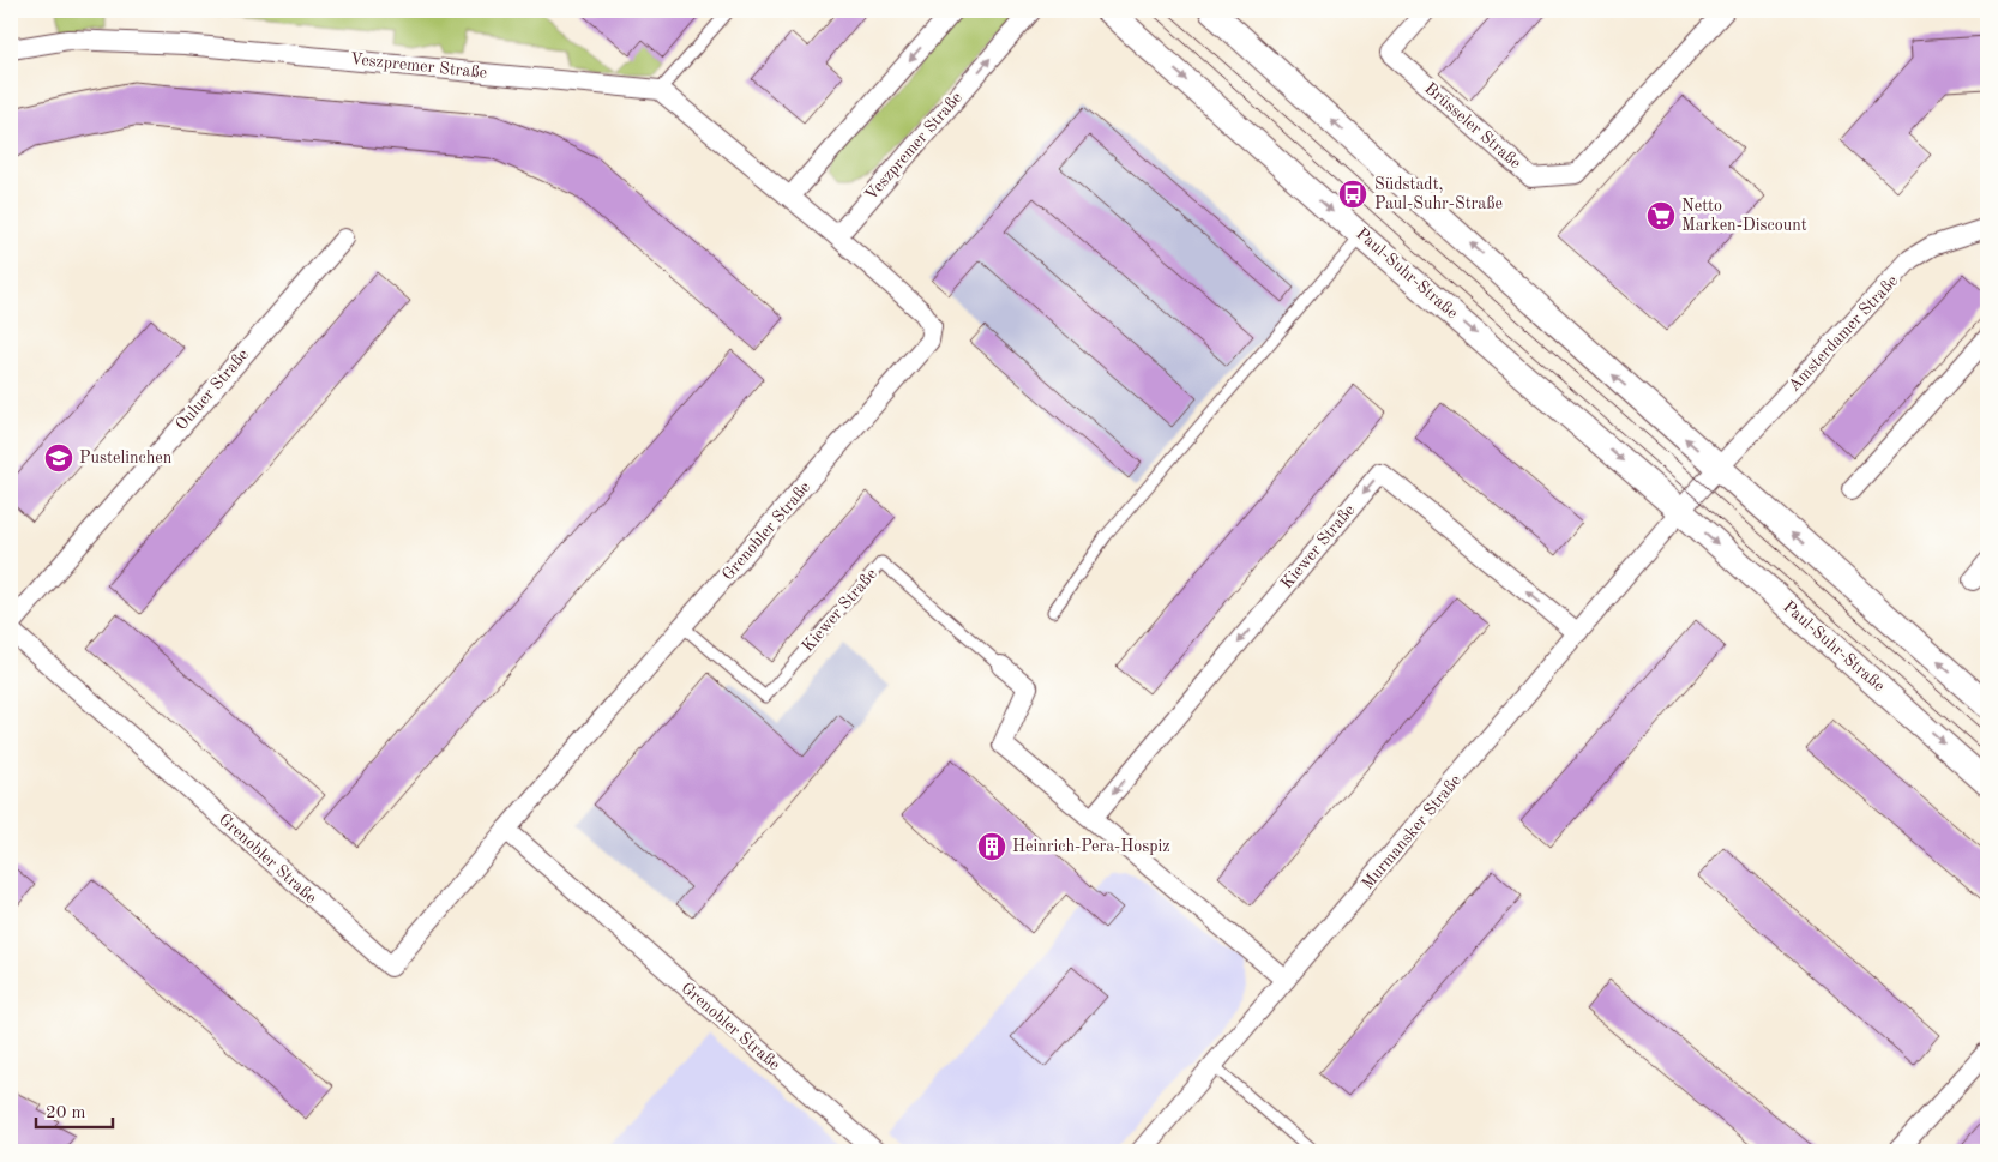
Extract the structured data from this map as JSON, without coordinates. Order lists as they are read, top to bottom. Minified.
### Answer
{"streets":{"street":["Veszpremer Straße","Brüsseler Straße","Paul-Suhr-Straße","Amsterdamer Straße","Ouluer Straße","Grenobler Straße","Kiewer Straße","Murmansker Straße"]},"crossings":[["Veszpremer Straße","Grenobler Straße"],["Paul-Suhr-Straße","Murmansker Straße"],["Grenobler Straße","Kiewer Straße"],["Kiewer Straße","Murmansker Straße"]],"places":{"bus stop":["Südstadt, Paul-Suhr-Straße"],"supermarket":["Netto Marken-Discount"],"school or university":["Pustelinchen"],"building":["Heinrich-Pera-Hospiz"]},"scale_bar":"20 m"}
